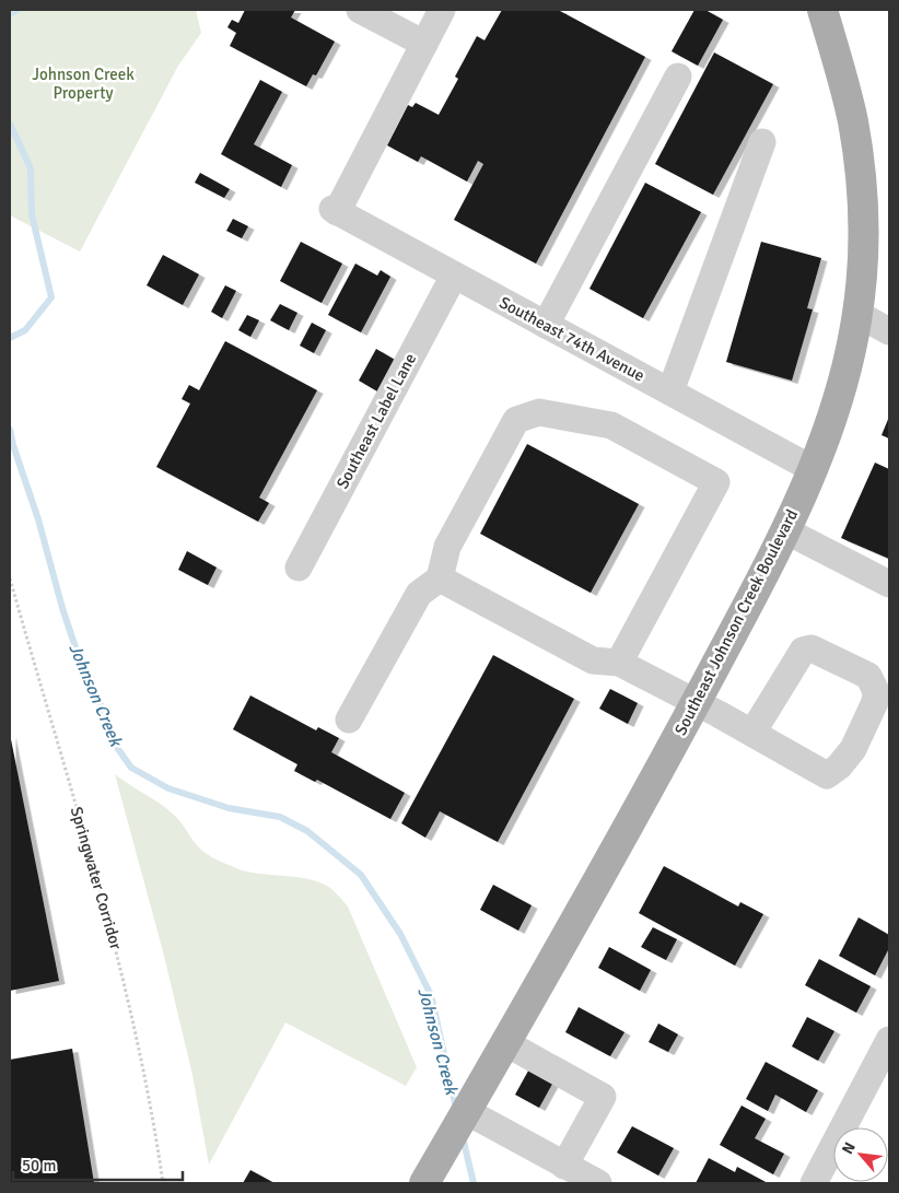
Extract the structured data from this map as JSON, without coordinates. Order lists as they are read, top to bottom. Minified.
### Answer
{"streets":{"main road":["Southeast Johnson Creek Boulevard"],"street":["Southeast 74th Avenue","Southeast Label Lane"],"path":["Springwater Corridor"]},"crossings":[["Southeast 74th Avenue","Southeast Label Lane"],["Southeast 74th Avenue","Southeast Johnson Creek Boulevard"]],"water":["Johnson Creek"],"parks":["Johnson Creek Property"],"scale_bar":"50 m","north":"top left"}
